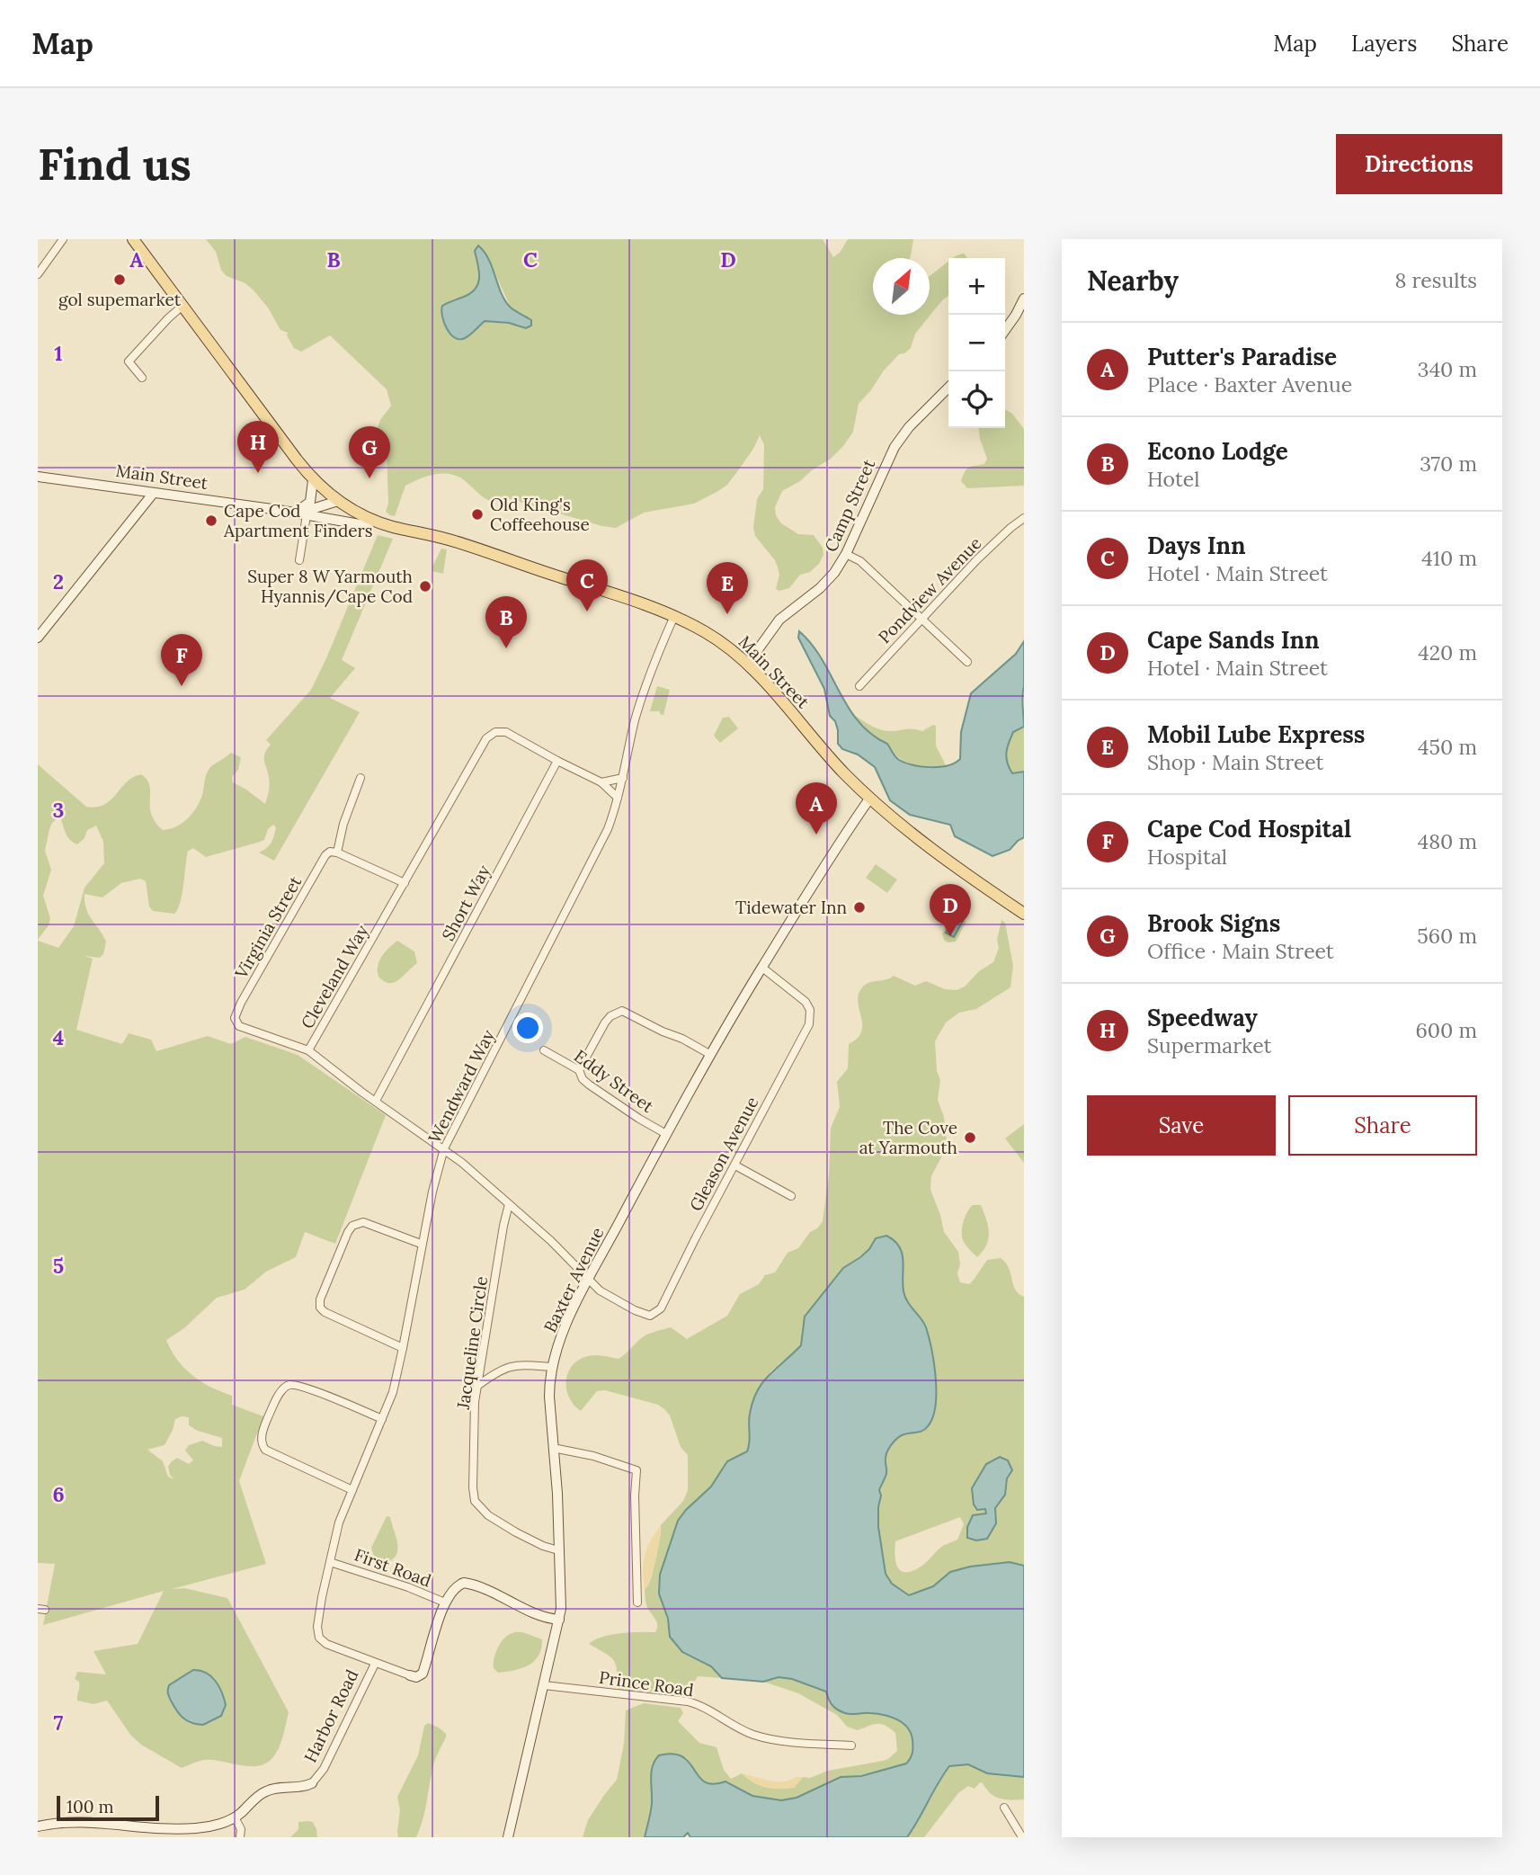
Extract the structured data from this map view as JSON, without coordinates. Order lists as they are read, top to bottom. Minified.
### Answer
{"streets":{"main road":["Main Street"],"street":["Camp Street","Pondview Avenue","Short Way","Virginia Street","Cleveland Way","Eddy Street","Wendward Way","Gleason Avenue","Baxter Avenue","Jacqueline Circle","First Road","Prince Road","Harbor Road"]},"crossings":[["Main Street","Camp Street"],["Main Street","Wendward Way"],["Main Street","Baxter Avenue"],["Short Way","Cleveland Way"],["Virginia Street","Cleveland Way"],["Cleveland Way","Wendward Way"],["Cleveland Way","Gleason Avenue"],["Cleveland Way","Baxter Avenue"],["Cleveland Way","Jacqueline Circle"],["Eddy Street","Baxter Avenue"],["Wendward Way","First Road"],["Wendward Way","Harbor Road"],["Gleason Avenue","Baxter Avenue"],["Baxter Avenue","Jacqueline Circle"],["Baxter Avenue","Prince Road"]],"places":["gol supemarket","Old King's Coffeehouse","Cape Cod Apartment Finders","Super 8 W Yarmouth Hyannis/Cape Cod","Tidewater Inn","The Cove at Yarmouth"],"scale_bar":"100 m","north":"top right","page":{"header":"Map","nav":["Map","Layers","Share"],"buttons":["Directions",["Save","Share"]],"title":"Find us","heading":["Nearby","8 results"],"map_buttons":["+","−"],"list":[{"mark":"A","name":"Putter's Paradise","note":"Place · Baxter Avenue","value":"340 m"},{"mark":"B","name":"Econo Lodge","note":"Hotel","value":"370 m"},{"mark":"C","name":"Days Inn","note":"Hotel · Main Street","value":"410 m"},{"mark":"D","name":"Cape Sands Inn","note":"Hotel · Main Street","value":"420 m"},{"mark":"E","name":"Mobil Lube Express","note":"Shop · Main Street","value":"450 m"},{"mark":"F","name":"Cape Cod Hospital","note":"Hospital","value":"480 m"},{"mark":"G","name":"Brook Signs","note":"Office · Main Street","value":"560 m"},{"mark":"H","name":"Speedway","note":"Supermarket","value":"600 m"}],"pins":["H","G","C","E","B","F","A","D"],"scale":"100 m"},"grid":{"columns":["A","B","C","D"],"rows":["1","2","3","4","5","6","7"]}}
